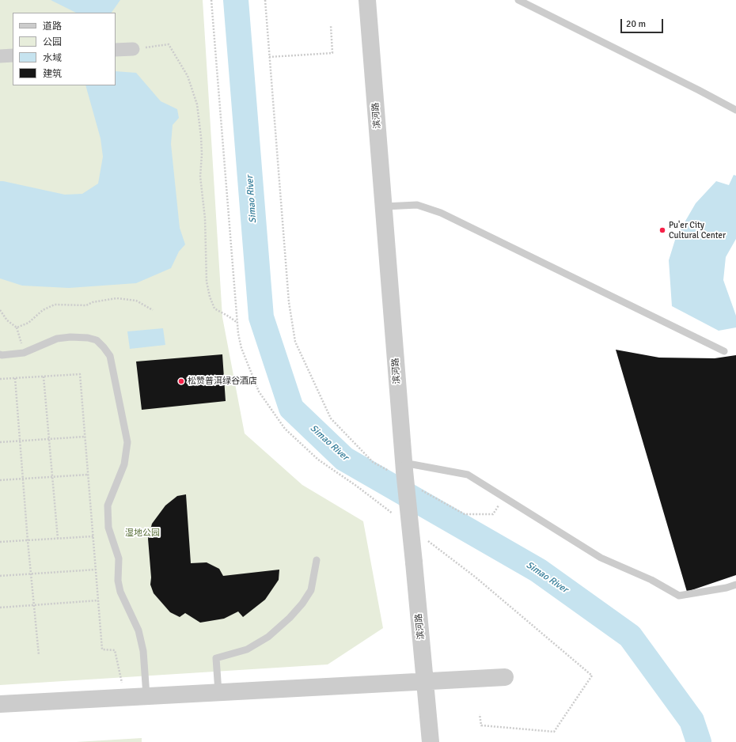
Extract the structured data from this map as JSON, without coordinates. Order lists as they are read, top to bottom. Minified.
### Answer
{"streets":{"street":["滨河路"]},"water":["Simao River"],"parks":["湿地公园"],"places":["Pu'er City Cultural Center","松赞普洱绿谷酒店"],"legend":["道路","公园","水域","建筑"],"scale_bar":"20 m"}
